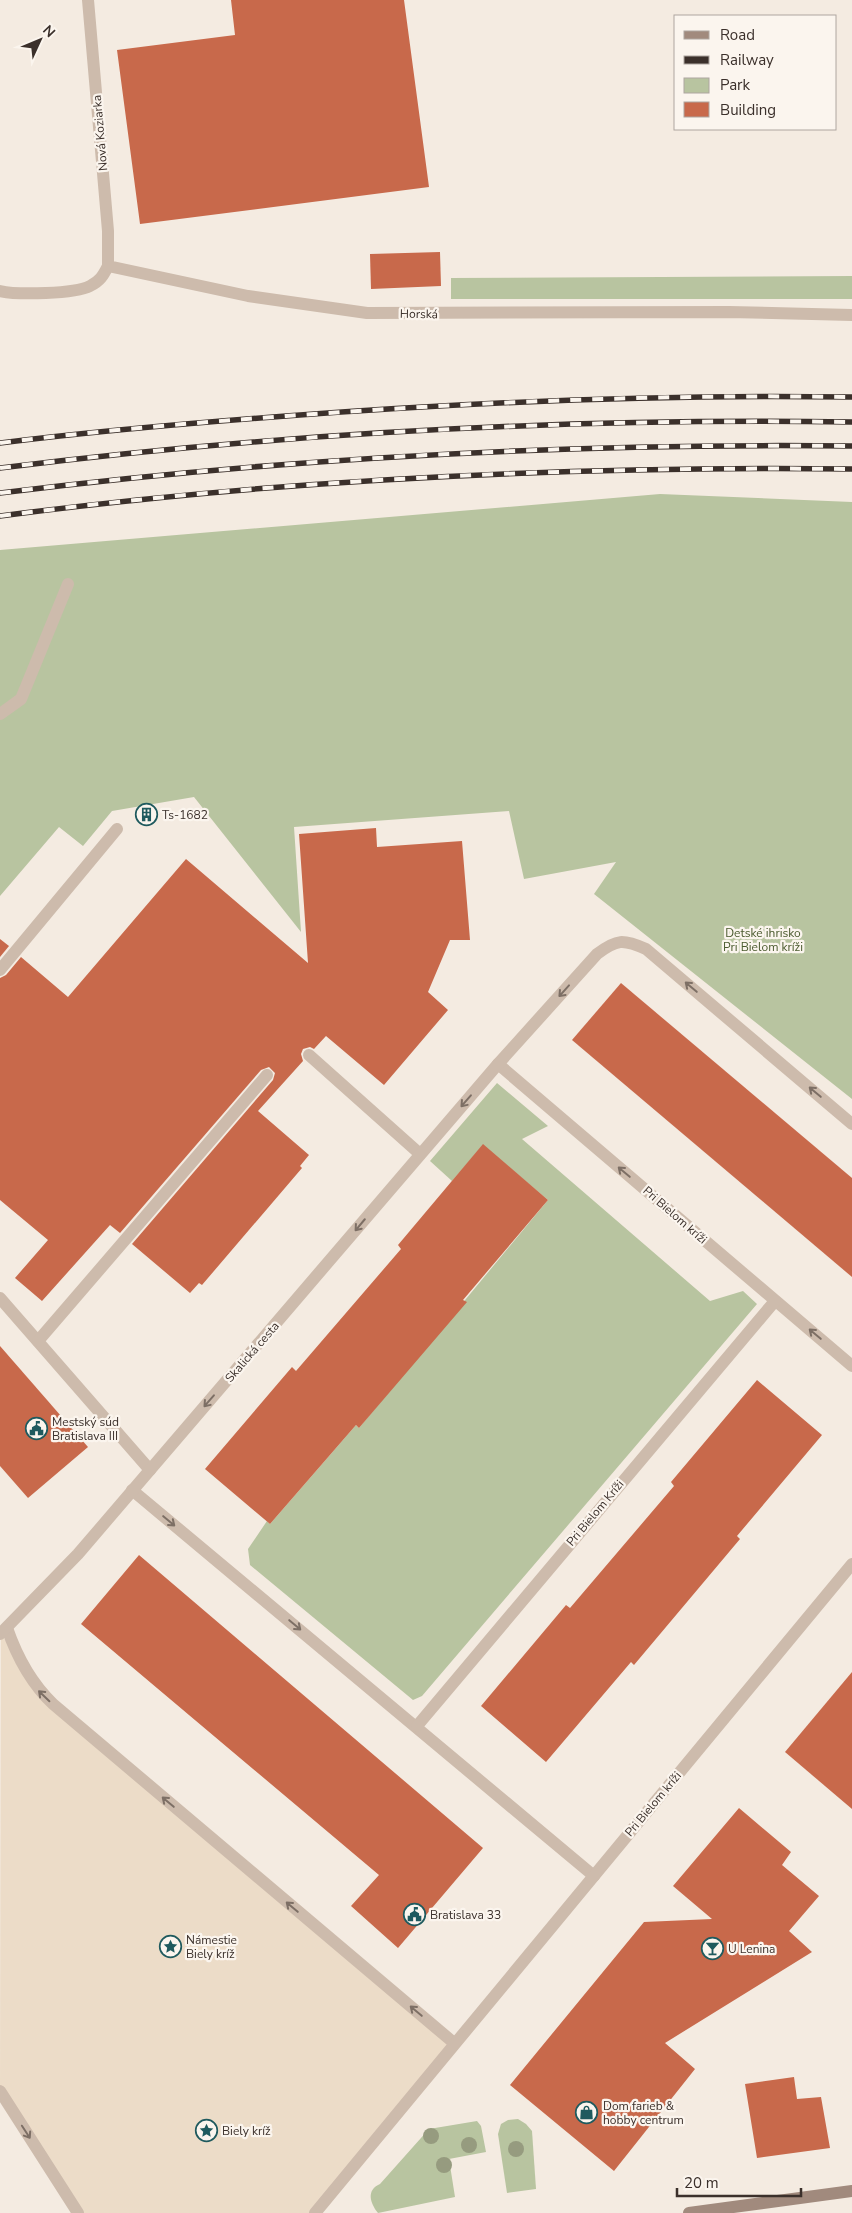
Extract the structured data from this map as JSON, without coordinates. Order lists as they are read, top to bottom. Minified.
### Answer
{"streets":{"street":["Nová Koziarka","Horská","Pri Bielom kríži","Skalická cesta","Pri Bielom Kríži"]},"crossings":[["Nová Koziarka","Horská"],["Pri Bielom kríži","Skalická cesta"],["Pri Bielom kríži","Pri Bielom Kríži"]],"one_way":["Pri Bielom kríži"],"parks":["Detské ihrisko Pri Bielom kríži"],"places":{"building":["Ts-1682"],"public building":["Mestský súd Bratislava III","Bratislava 33"],"place":["Námestie Biely kríž","Biely kríž"],"bar":["U Lenina"],"shop":["Dom farieb & hobby centrum"]},"legend":["Road","Railway","Park","Building"],"scale_bar":"20 m","north":"top right"}
